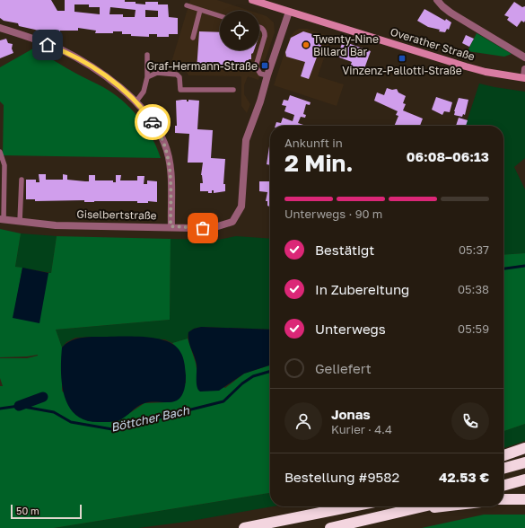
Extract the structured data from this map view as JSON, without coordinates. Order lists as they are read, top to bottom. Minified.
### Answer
{"streets":{"main road":["Overather Straße"],"street":["Giselbertstraße"]},"water":["Böttcher Bach"],"places":{"other":["Twenty-Nine Billard Bar"],"transit":["Vinzenz-Pallotti-Straße","Graf-Hermann-Straße"]},"scale_bar":"50 m","page":{"heading":["2 Min.","Ankunft in","06:08–06:13"],"panel":["Jonas","Kurier · 4.4","Bestellung #9582","42.53 €"],"bar":"Unterwegs · 90 m","list":[["Bestätigt","05:37"],["In Zubereitung","05:38"],["Unterwegs","05:59"],"Geliefert"],"scale":"50 m"}}
